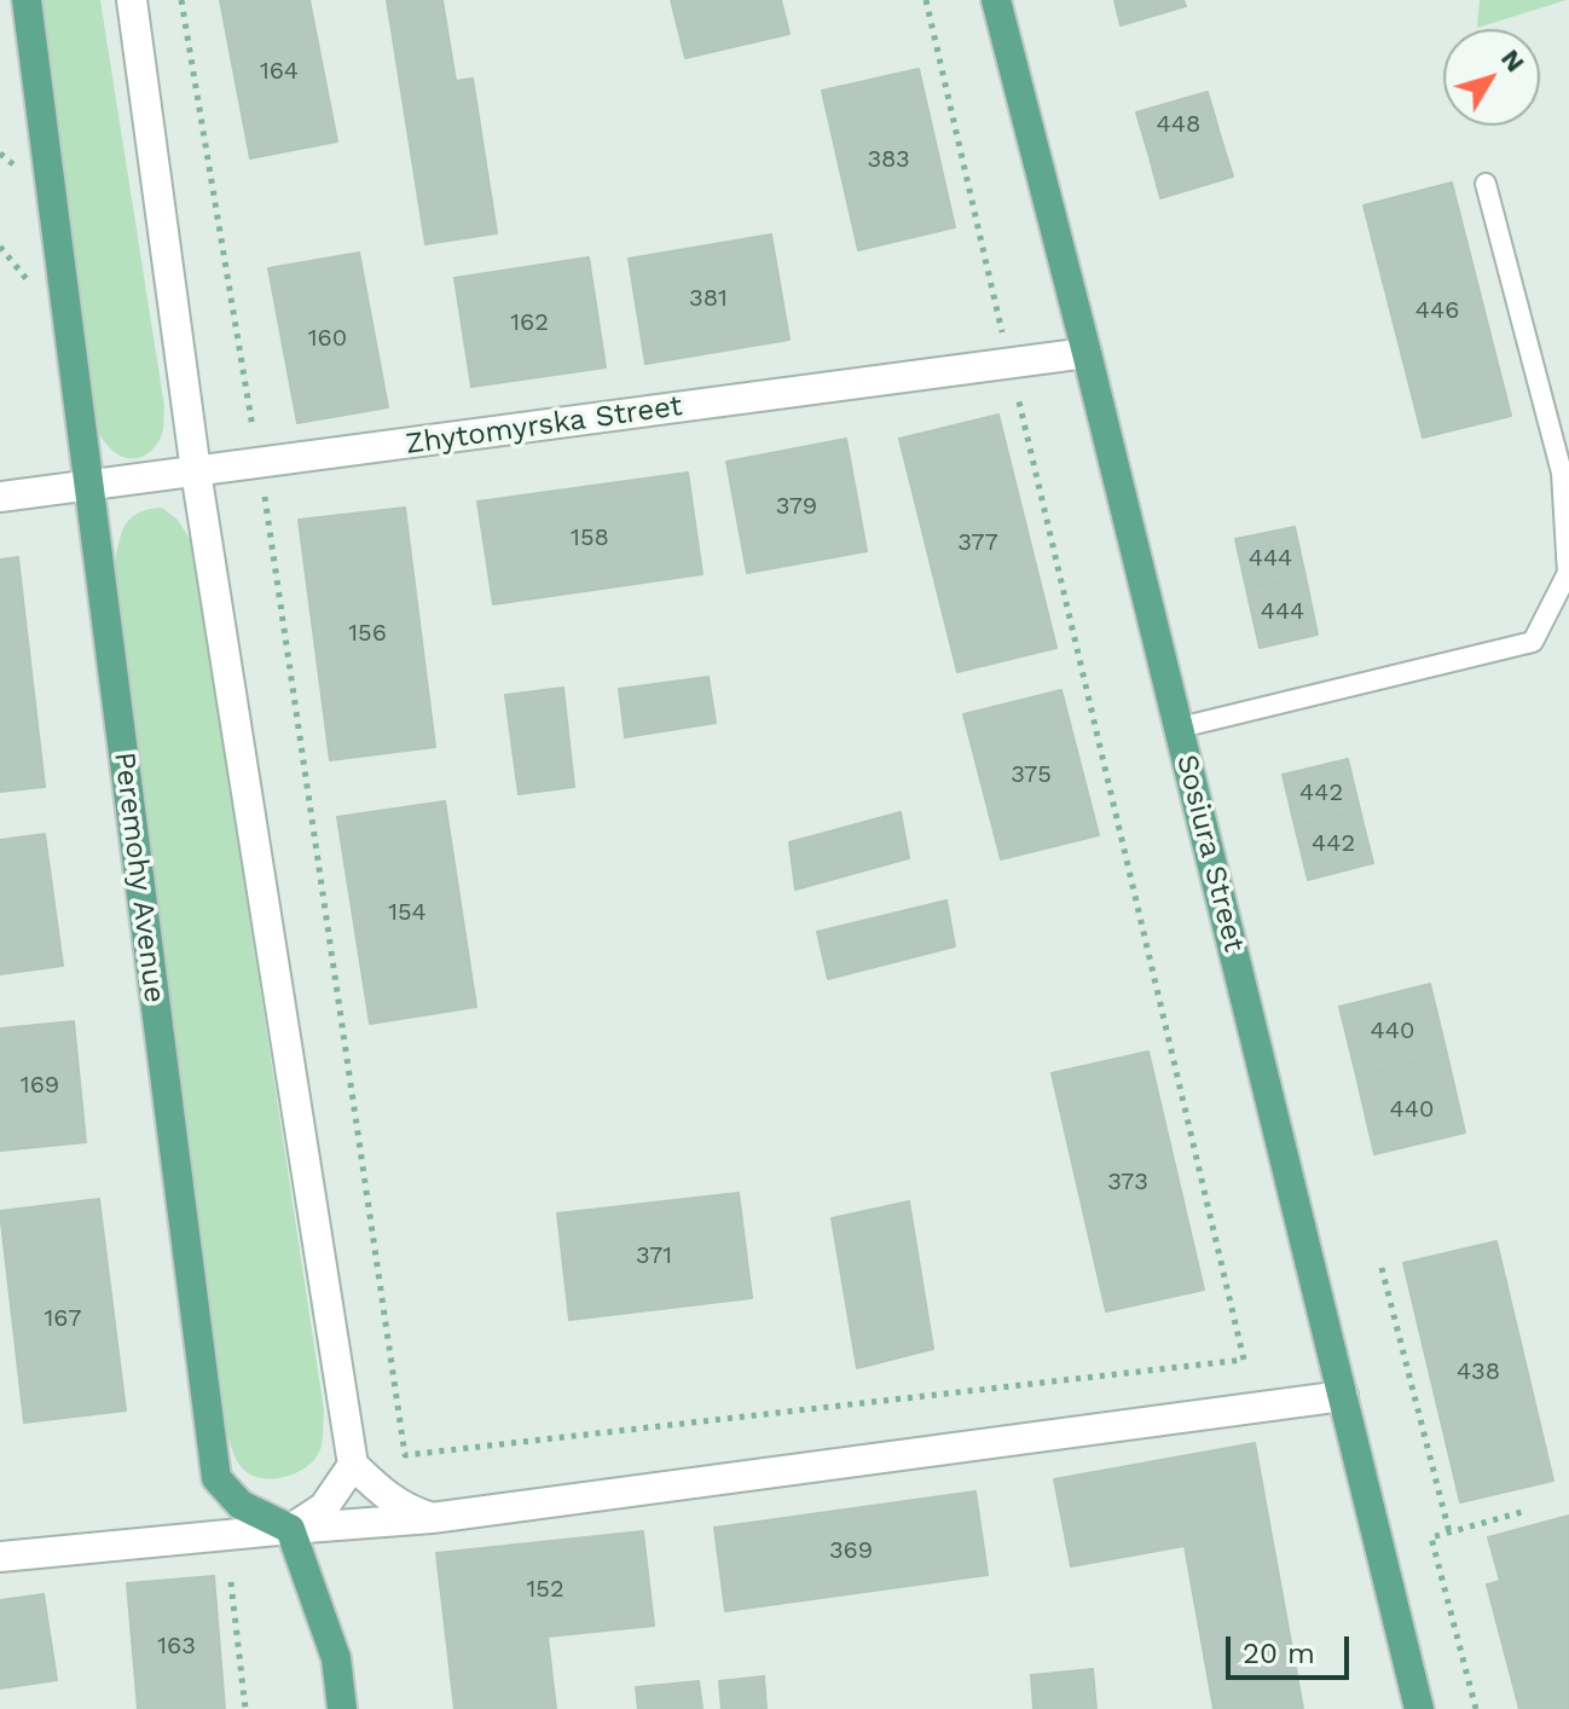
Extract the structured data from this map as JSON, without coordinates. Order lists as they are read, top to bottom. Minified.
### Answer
{"streets":{"main road":["Sosiura Street","Peremohy Avenue"],"street":["Zhytomyrska Street"]},"crossings":[["Zhytomyrska Street","Sosiura Street"],["Zhytomyrska Street","Peremohy Avenue"]],"house_numbers":["164","448","383","381","446","162","160","379","158","377","444","444","156","375","442","442","154","440","169","440","373","371","167","438","369","152","163"],"scale_bar":"20 m","north":"top right"}
